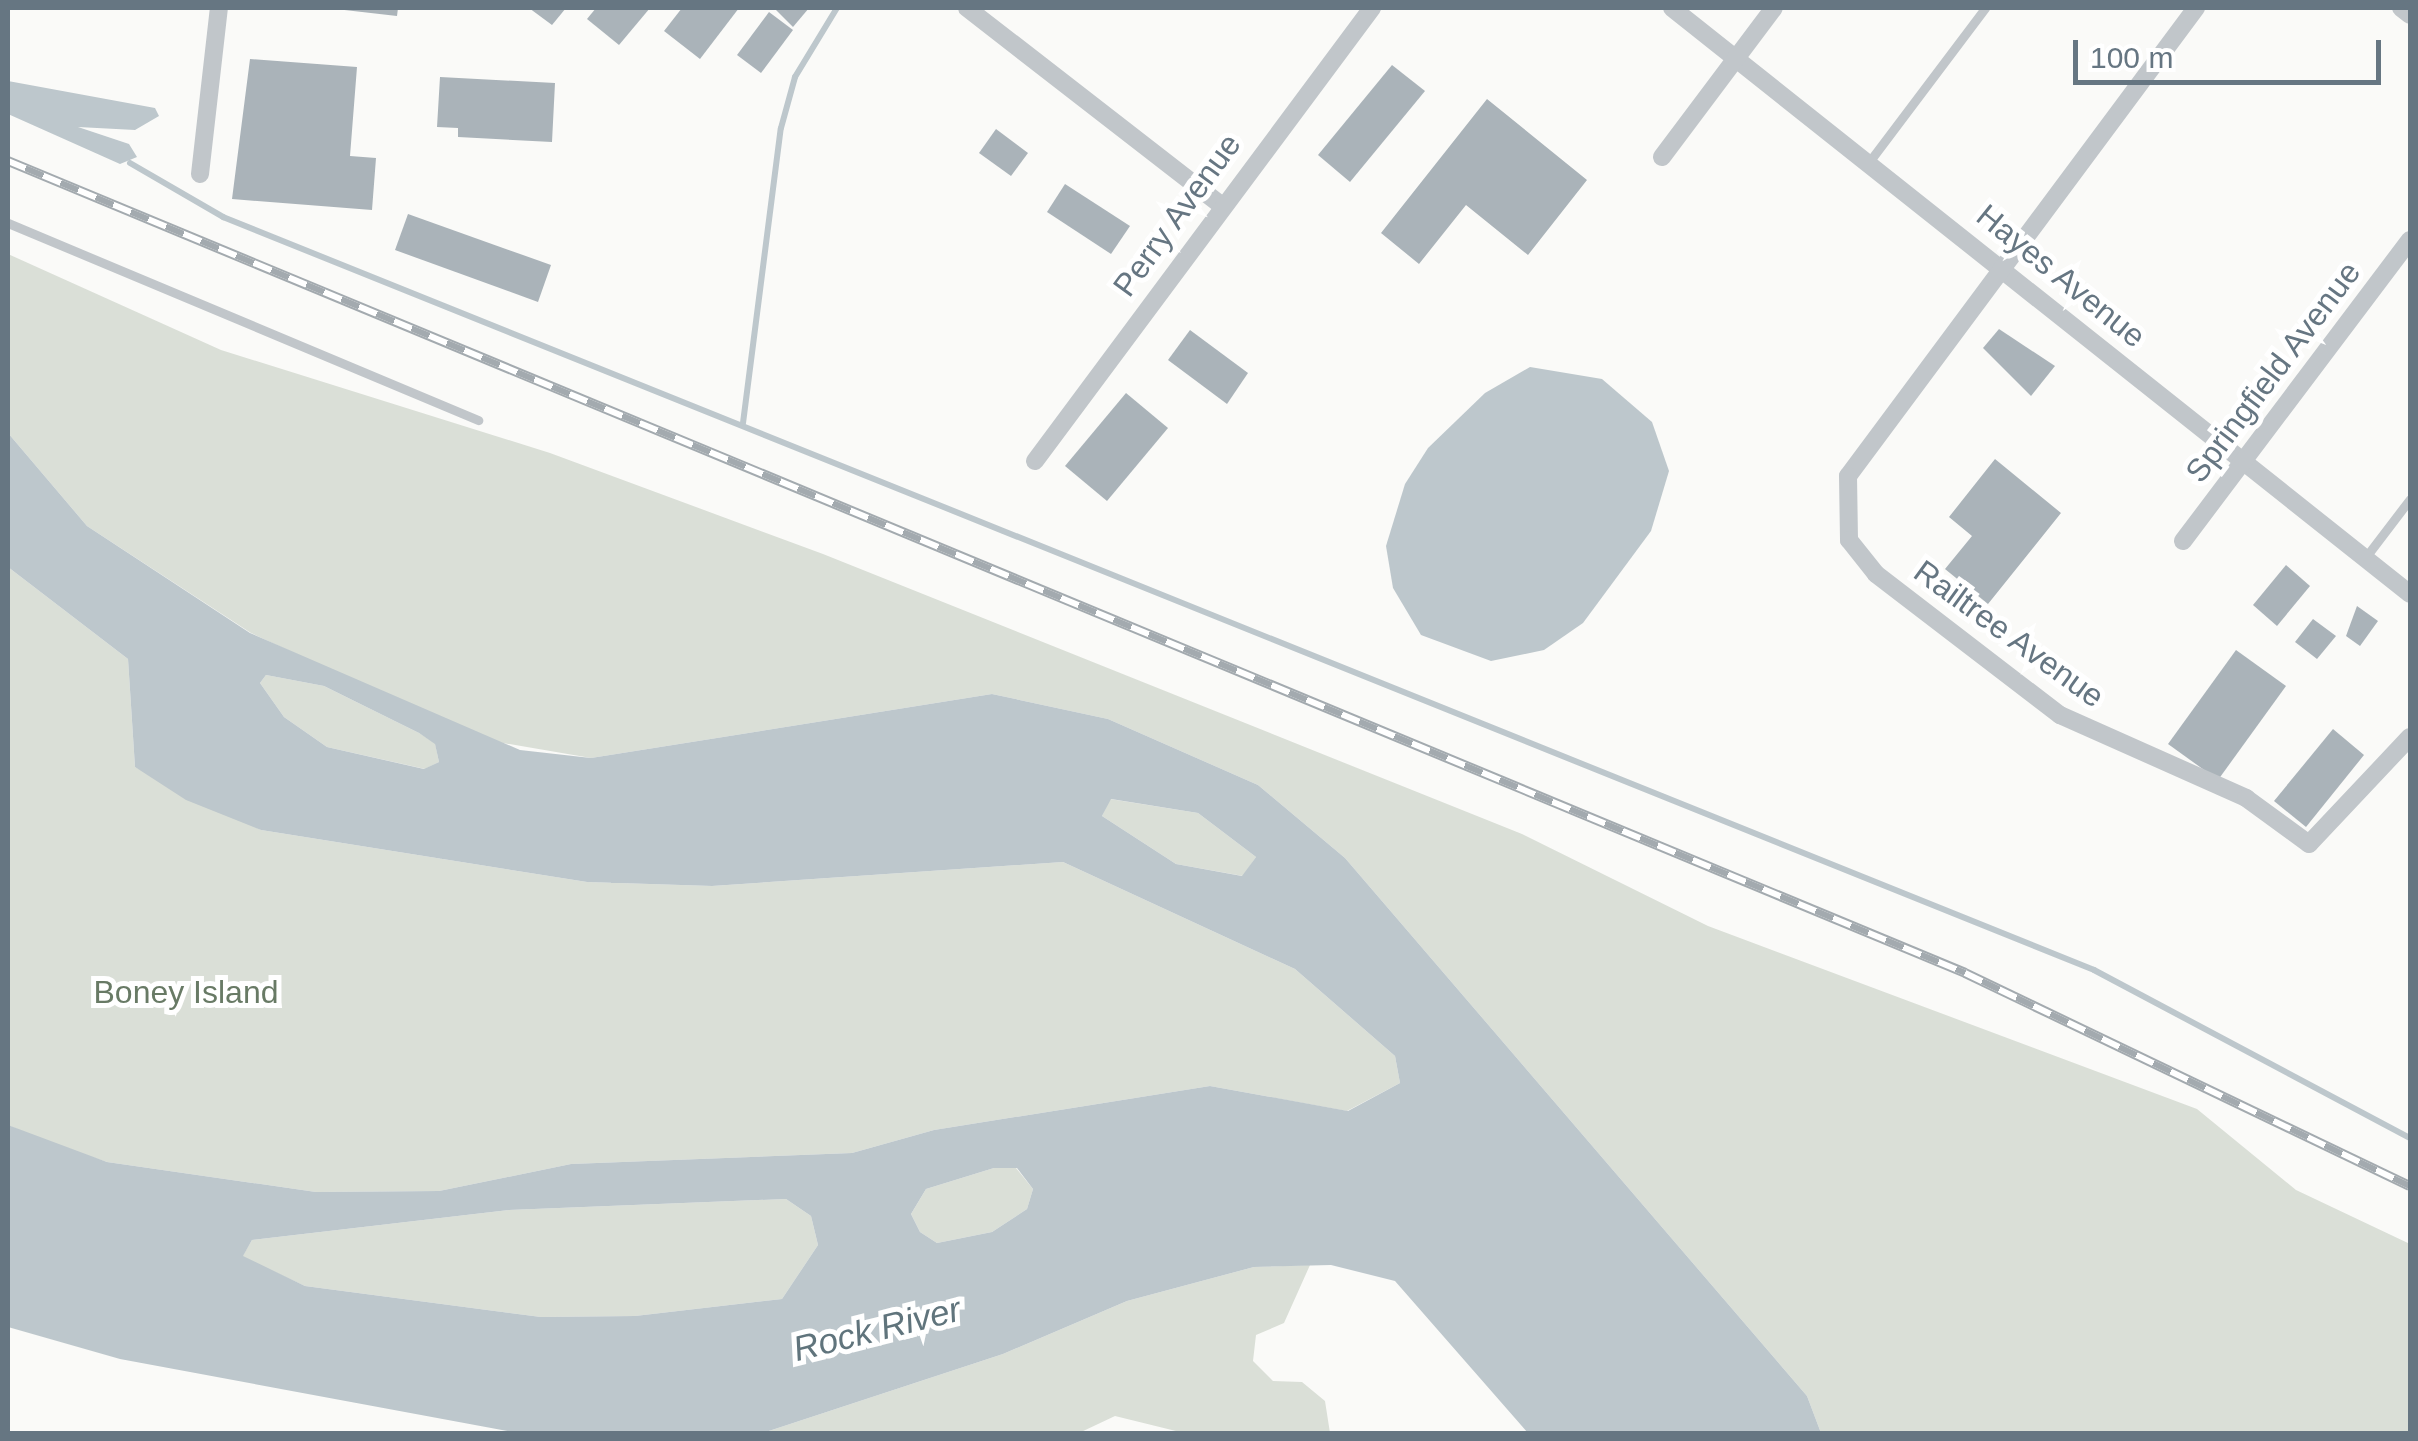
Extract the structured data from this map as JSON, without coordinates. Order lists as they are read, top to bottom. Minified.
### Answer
{"streets":{"street":["Perry Avenue","Hayes Avenue","Springfield Avenue","Railtree Avenue"]},"crossings":[["Hayes Avenue","Springfield Avenue"],["Hayes Avenue","Railtree Avenue"]],"water":["Rock River"],"parks":["Boney Island"],"scale_bar":"100 m"}
